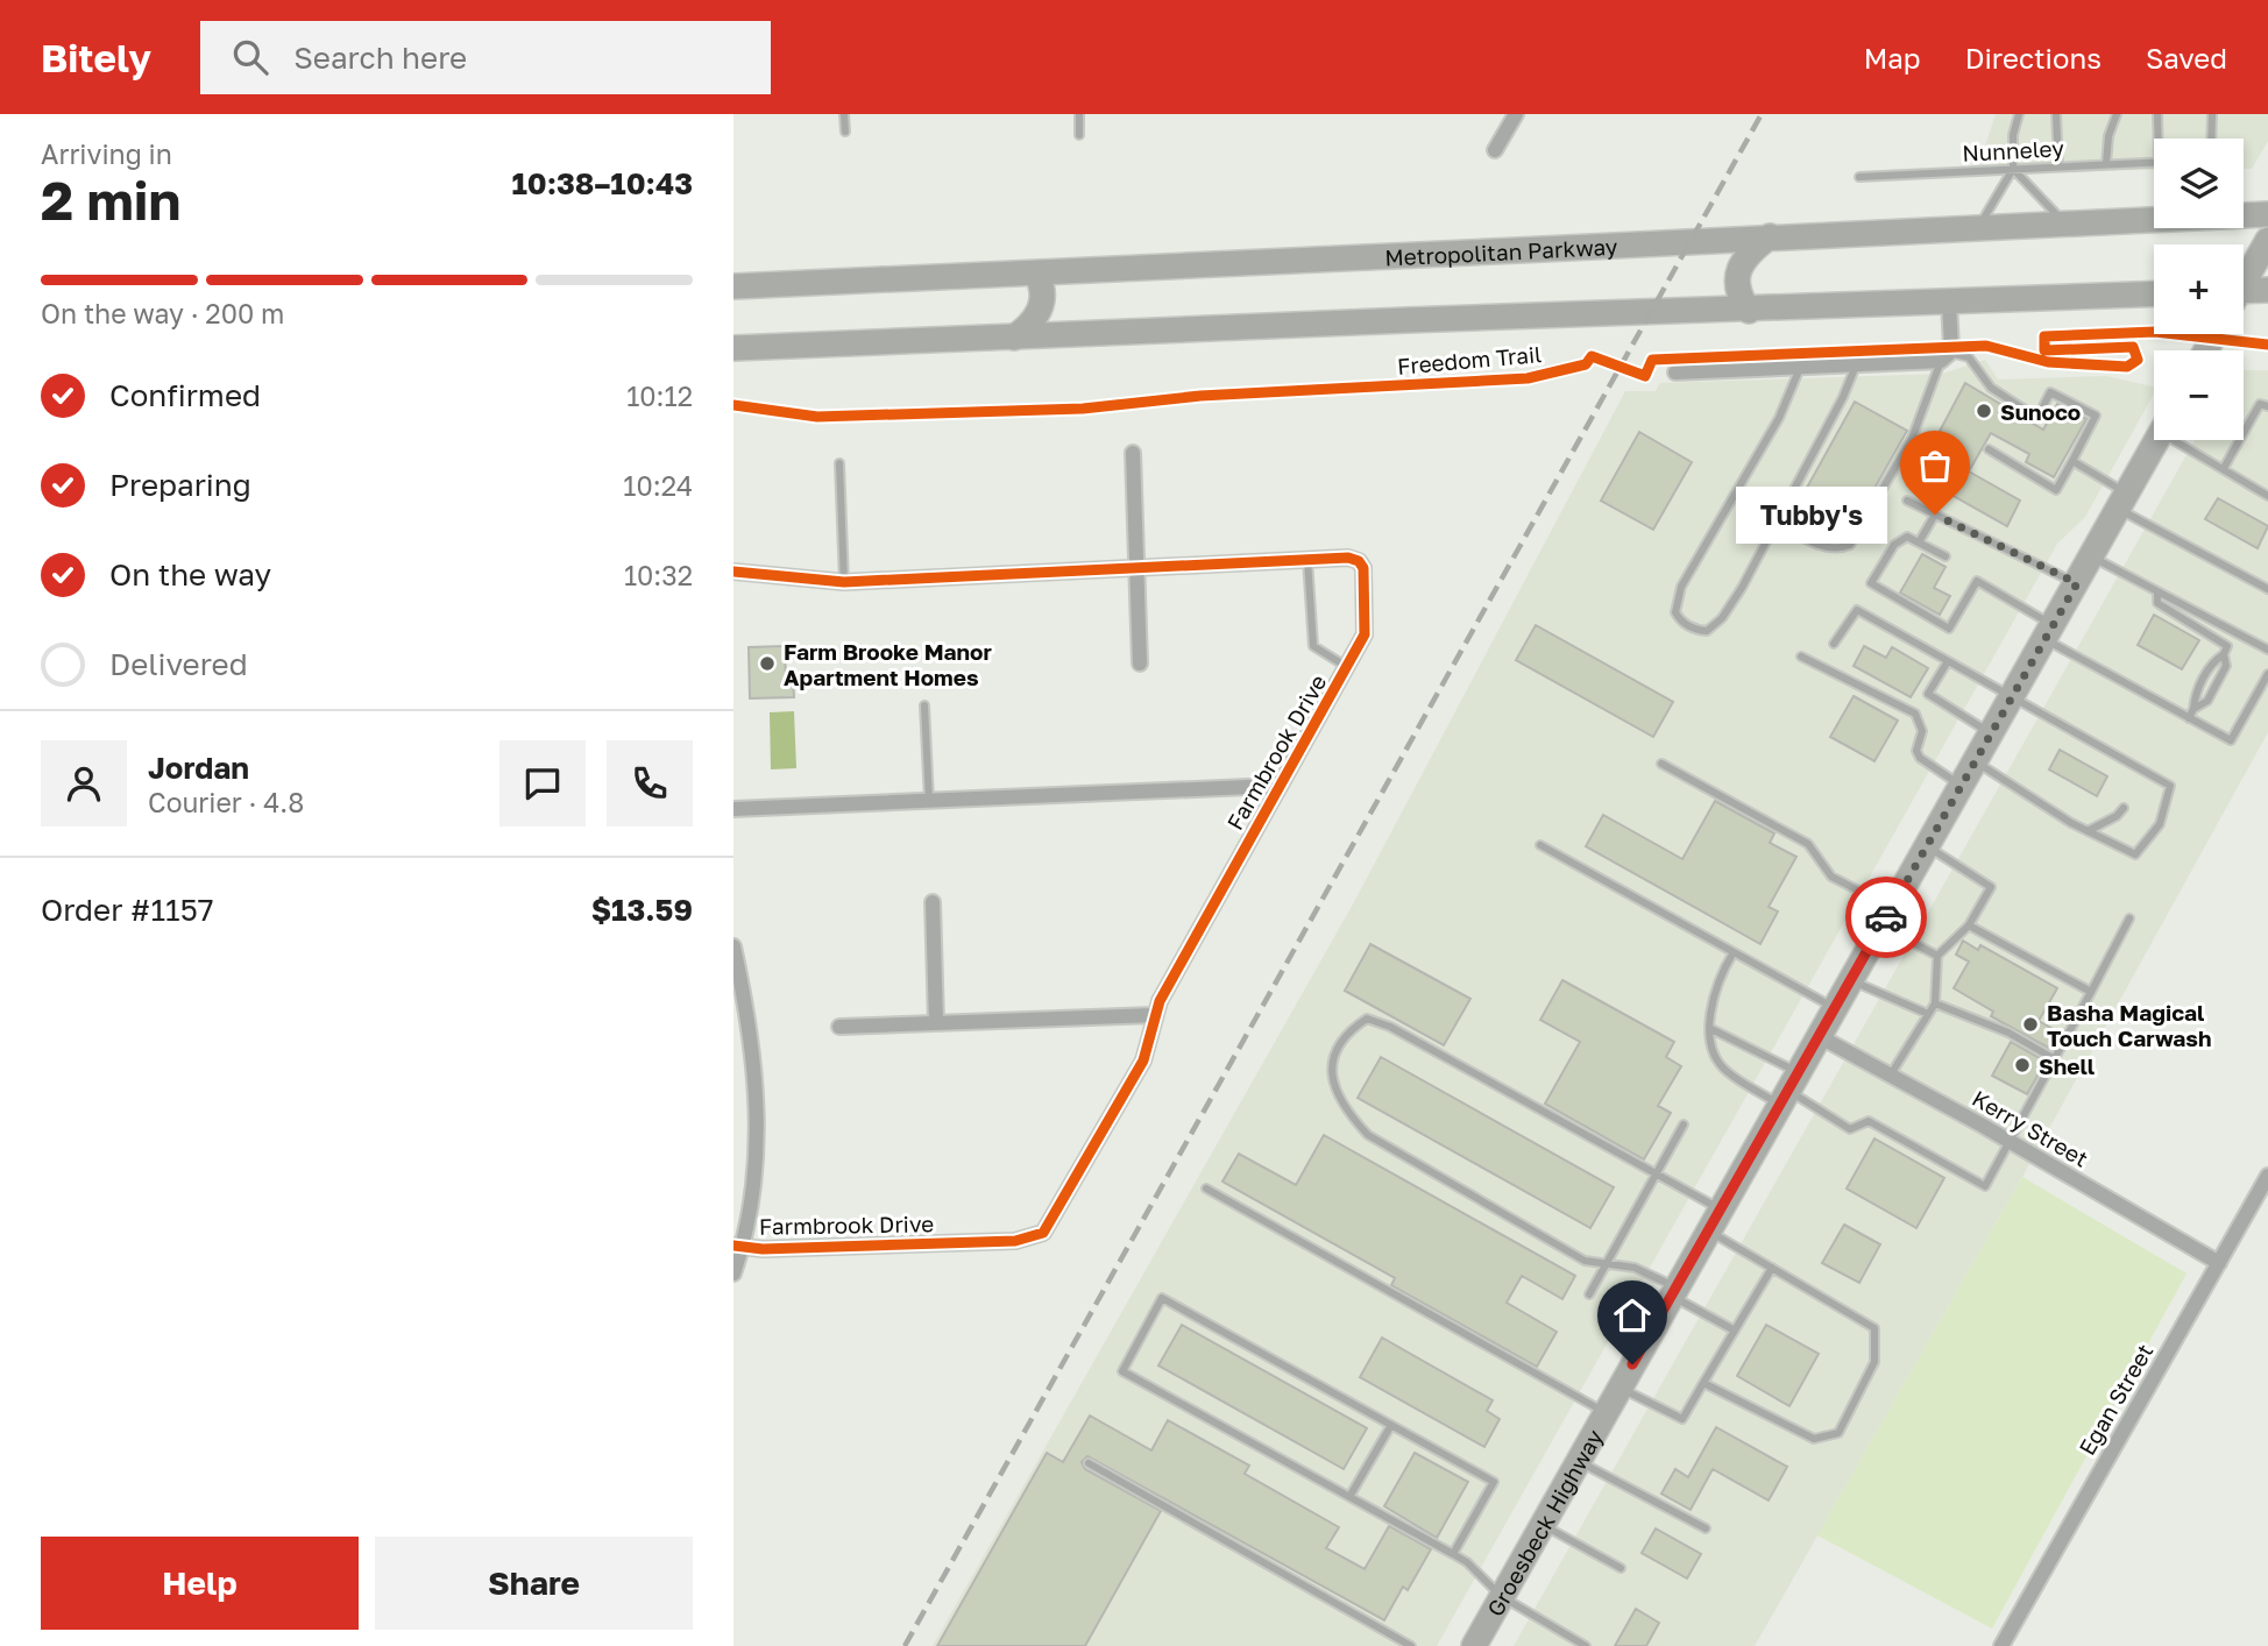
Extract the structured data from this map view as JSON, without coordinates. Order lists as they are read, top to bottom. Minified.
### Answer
{"streets":{"main road":["Metropolitan Parkway","Groesbeck Highway"],"street":["Farmbrook Drive","Kerry Street","Egan Street"],"lane":["Nunneley"],"cycle path":["Freedom Trail"]},"crossings":[["Kerry Street","Egan Street"],["Kerry Street","Groesbeck Highway"]],"places":["Sunoco","Tubby's","Farm Brooke Manor Apartment Homes","Basha Magical Touch Carwash","Shell"],"page":{"header":"Bitely","search":"Search here","nav":["Map","Directions","Saved"],"heading":["2 min","Arriving in","10:38–10:43"],"panel":["Jordan","Courier · 4.8","Order #1157","$13.59"],"map_buttons":["+","−"],"bar":"On the way · 200 m","list":[["Confirmed","10:12"],["Preparing","10:24"],["On the way","10:32"],"Delivered"],"bubble":"Tubby's","buttons":["Help","Share"]}}
